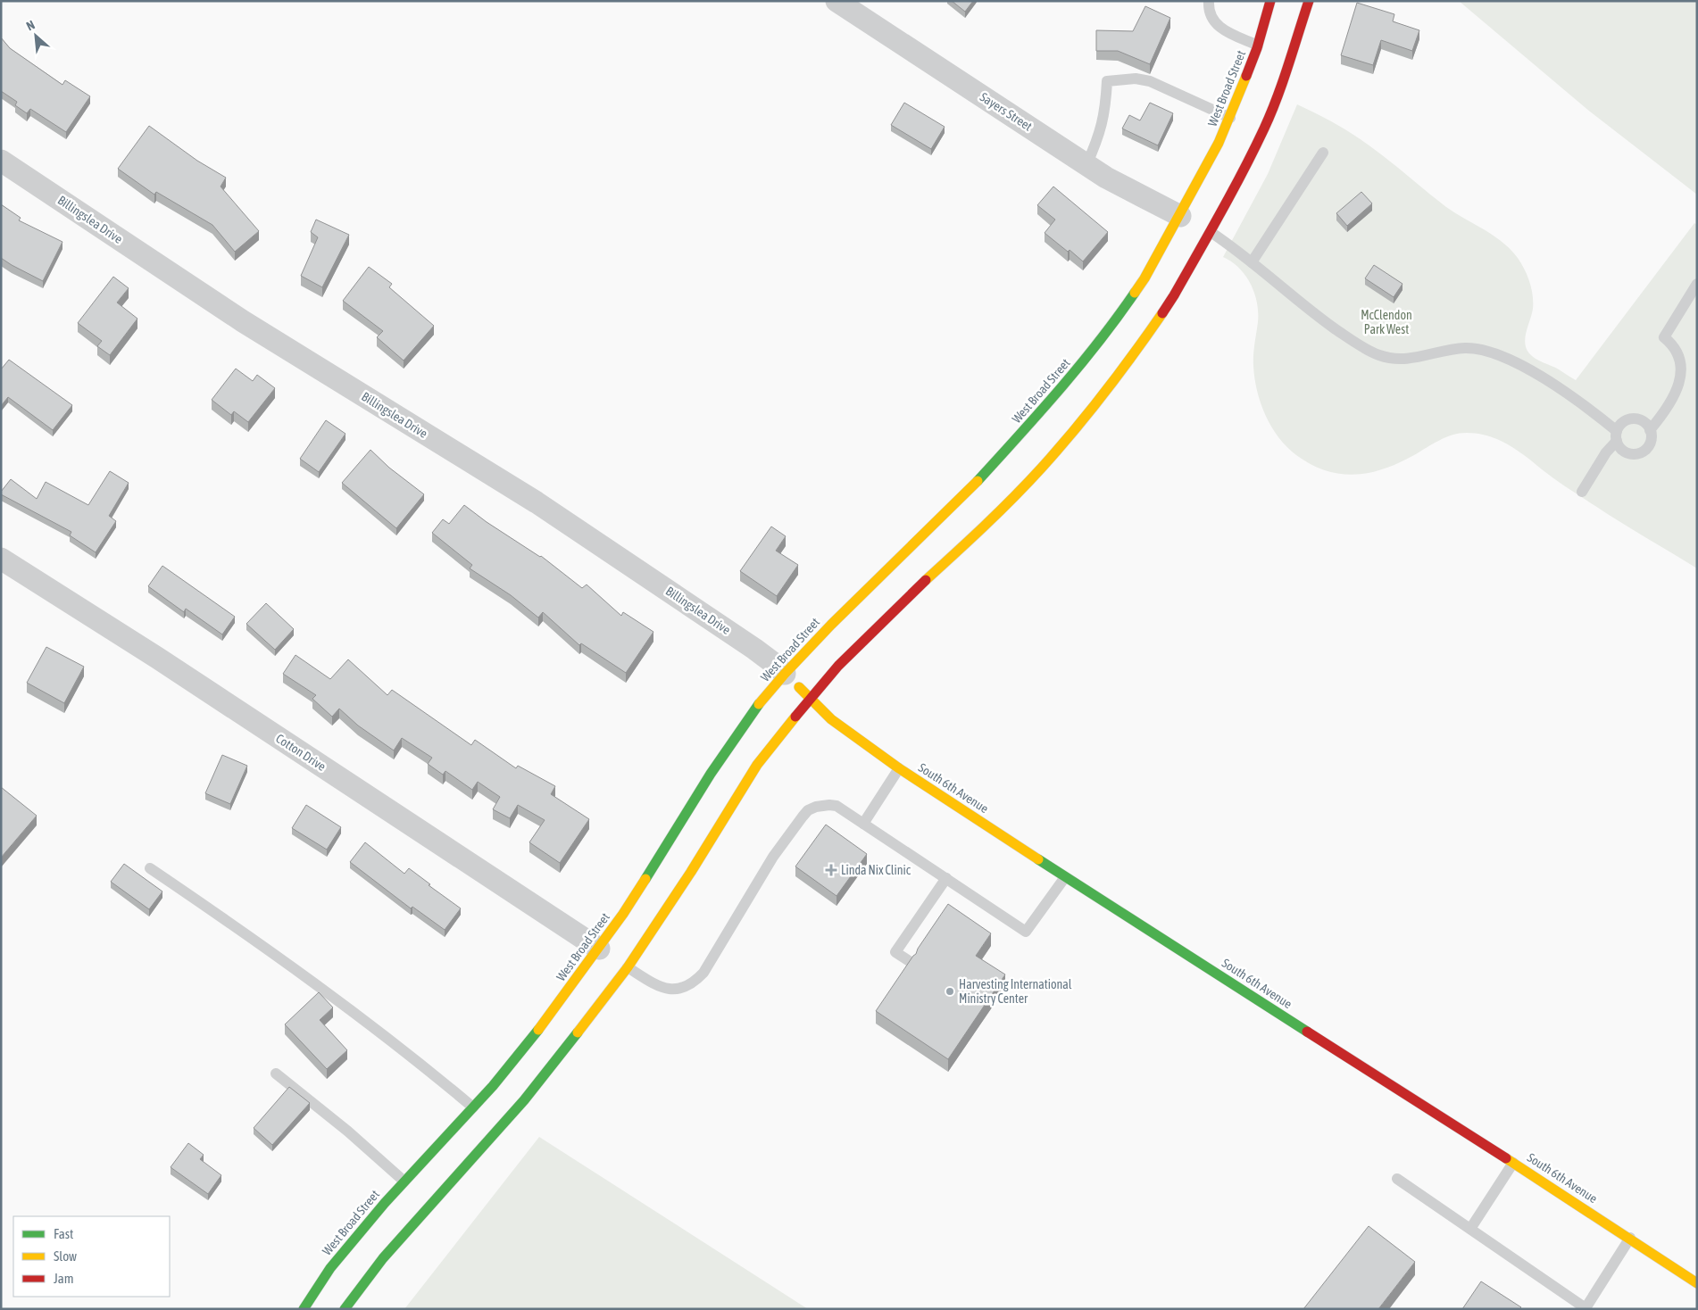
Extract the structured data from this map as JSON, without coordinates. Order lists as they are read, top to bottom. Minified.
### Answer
{"streets":{"main road":["West Broad Street","South 6th Avenue"],"street":["Sayers Street","Billingslea Drive","Cotton Drive"]},"crossings":[["West Broad Street","Sayers Street"],["West Broad Street","Billingslea Drive"],["West Broad Street","Cotton Drive"],["West Broad Street","South 6th Avenue"],["Billingslea Drive","South 6th Avenue"]],"parks":["McClendon Park West"],"places":{"health":["Linda Nix Clinic"],"other":["Harvesting International Ministry Center"]},"legend":["Fast","Slow","Jam"],"north":"top left"}
